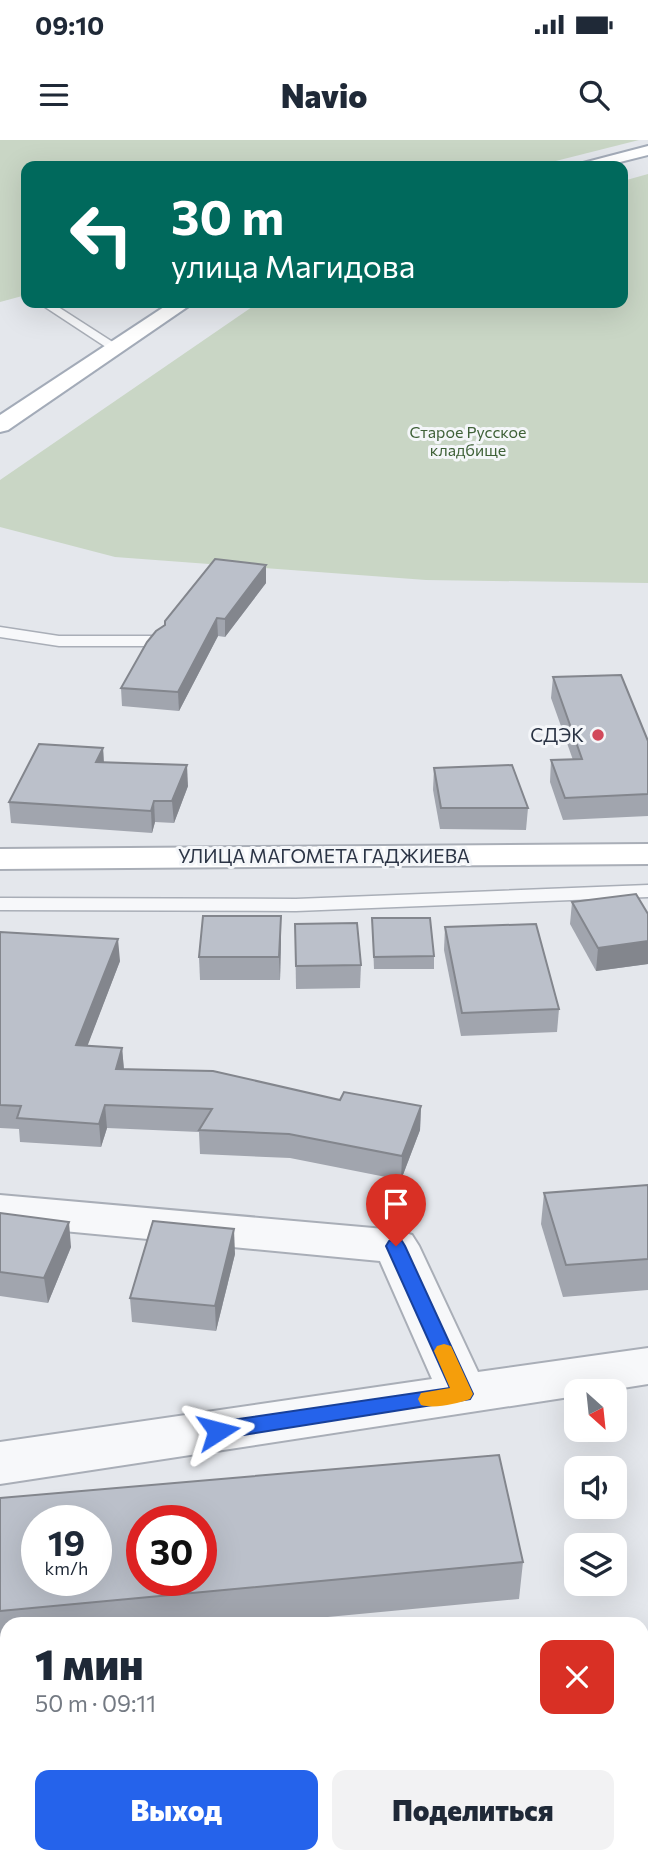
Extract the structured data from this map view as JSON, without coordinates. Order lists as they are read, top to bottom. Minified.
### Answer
{"streets":{"main road":["УЛИЦА МАГОМЕТА ГАДЖИЕВА"]},"parks":["Старое Русское кладбище"],"places":["СДЭК"],"north":"bottom right","page":{"status":"09:10","header":"Navio","turn":["30 m","улица Магидова"],"speed":"19 km/h","limit":"30","heading":["1 мин","50 m · 09:11"],"buttons":["Выход","Поделиться"]}}
